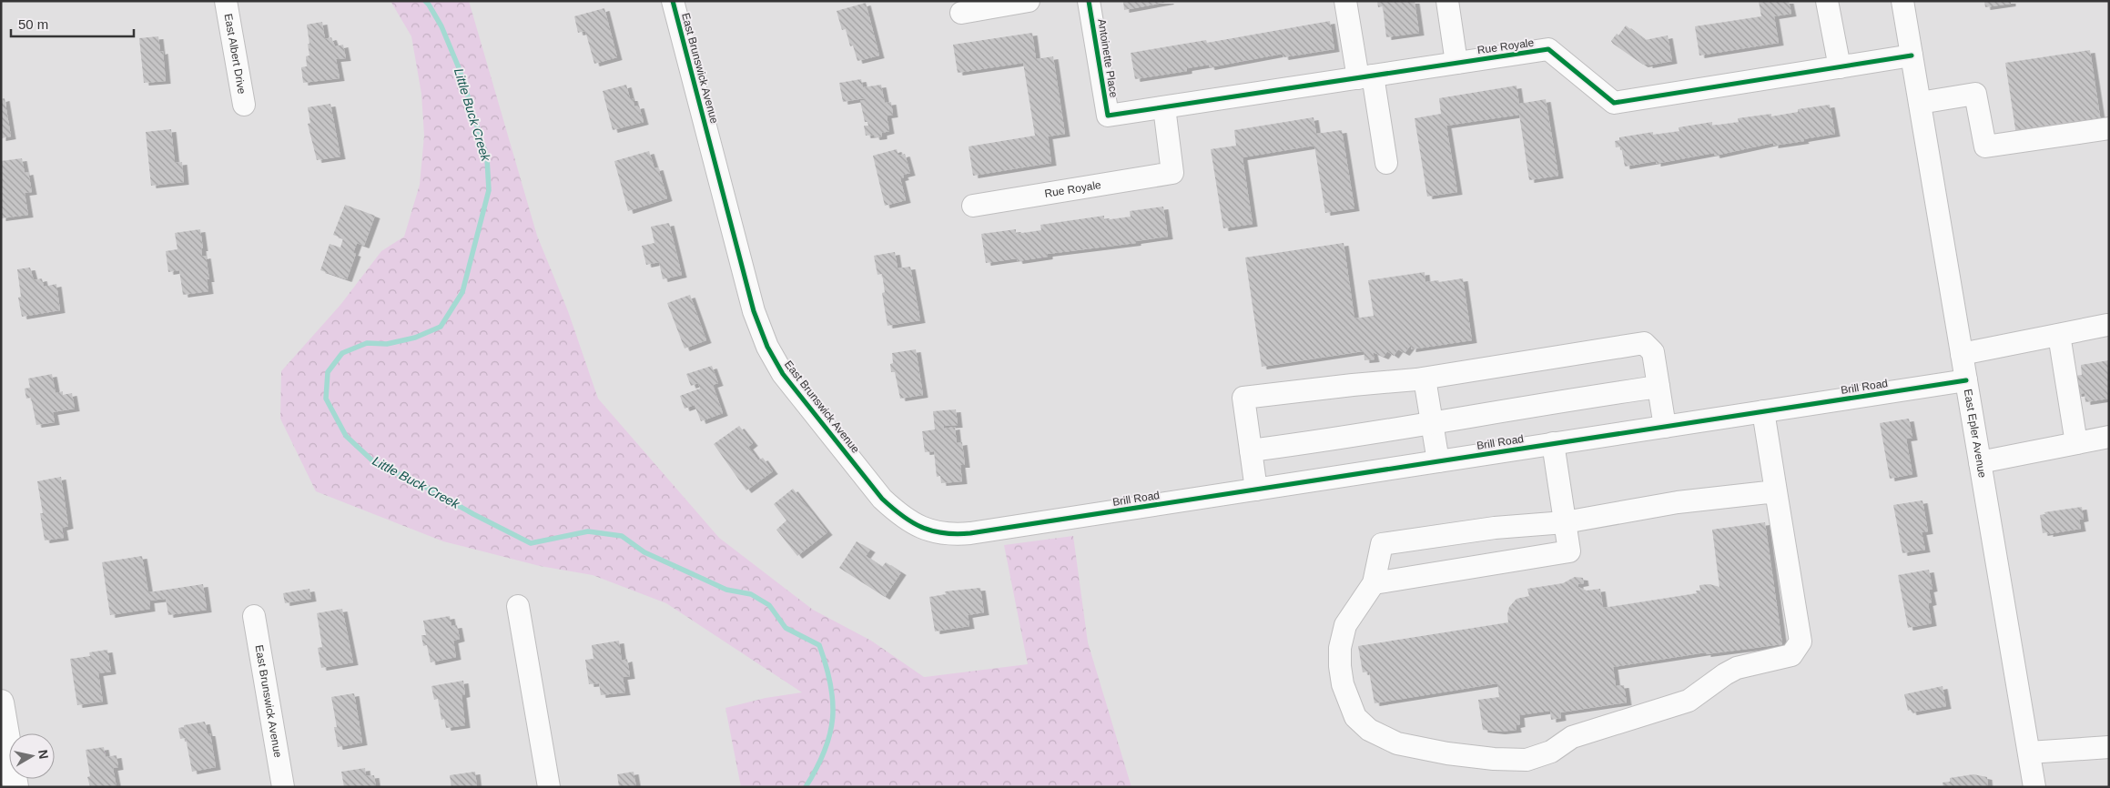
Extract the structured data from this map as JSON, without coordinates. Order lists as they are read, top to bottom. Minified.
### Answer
{"streets":{"street":["Rue Royale","East Albert Drive","Antoinette Place","East Brunswick Avenue","Brill Road","East Epler Avenue"]},"crossings":[["Rue Royale","Antoinette Place"],["Rue Royale","East Epler Avenue"],["East Brunswick Avenue","Brill Road"],["Brill Road","East Epler Avenue"]],"water":["Little Buck Creek"],"scale_bar":"50 m","north":"right"}
